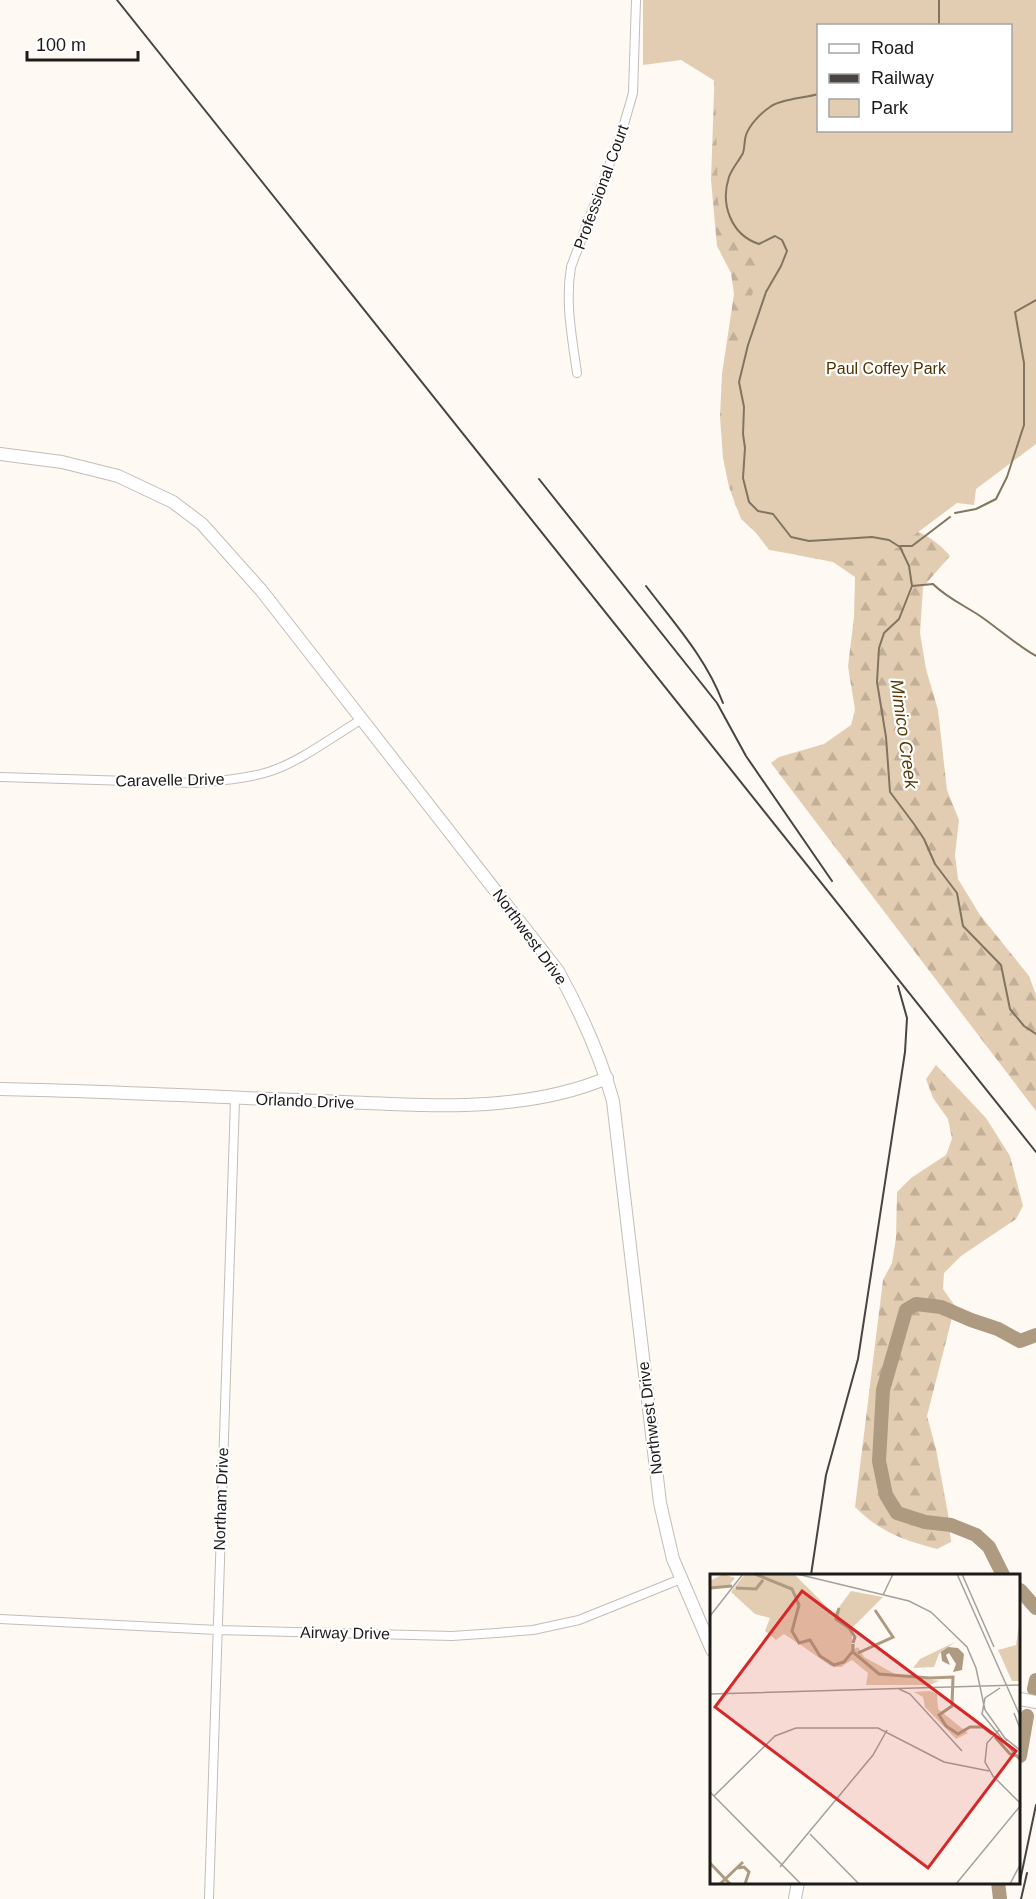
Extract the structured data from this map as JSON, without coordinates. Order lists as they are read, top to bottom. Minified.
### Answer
{"streets":{"street":["Professional Court","Caravelle Drive","Northwest Drive","Orlando Drive","Northam Drive","Airway Drive"]},"crossings":[["Caravelle Drive","Northwest Drive"],["Northwest Drive","Orlando Drive"],["Northwest Drive","Airway Drive"],["Orlando Drive","Northam Drive"],["Northam Drive","Airway Drive"]],"water":["Mimico Creek"],"parks":["Paul Coffey Park"],"legend":["Road","Railway","Park"],"scale_bar":"100 m"}
